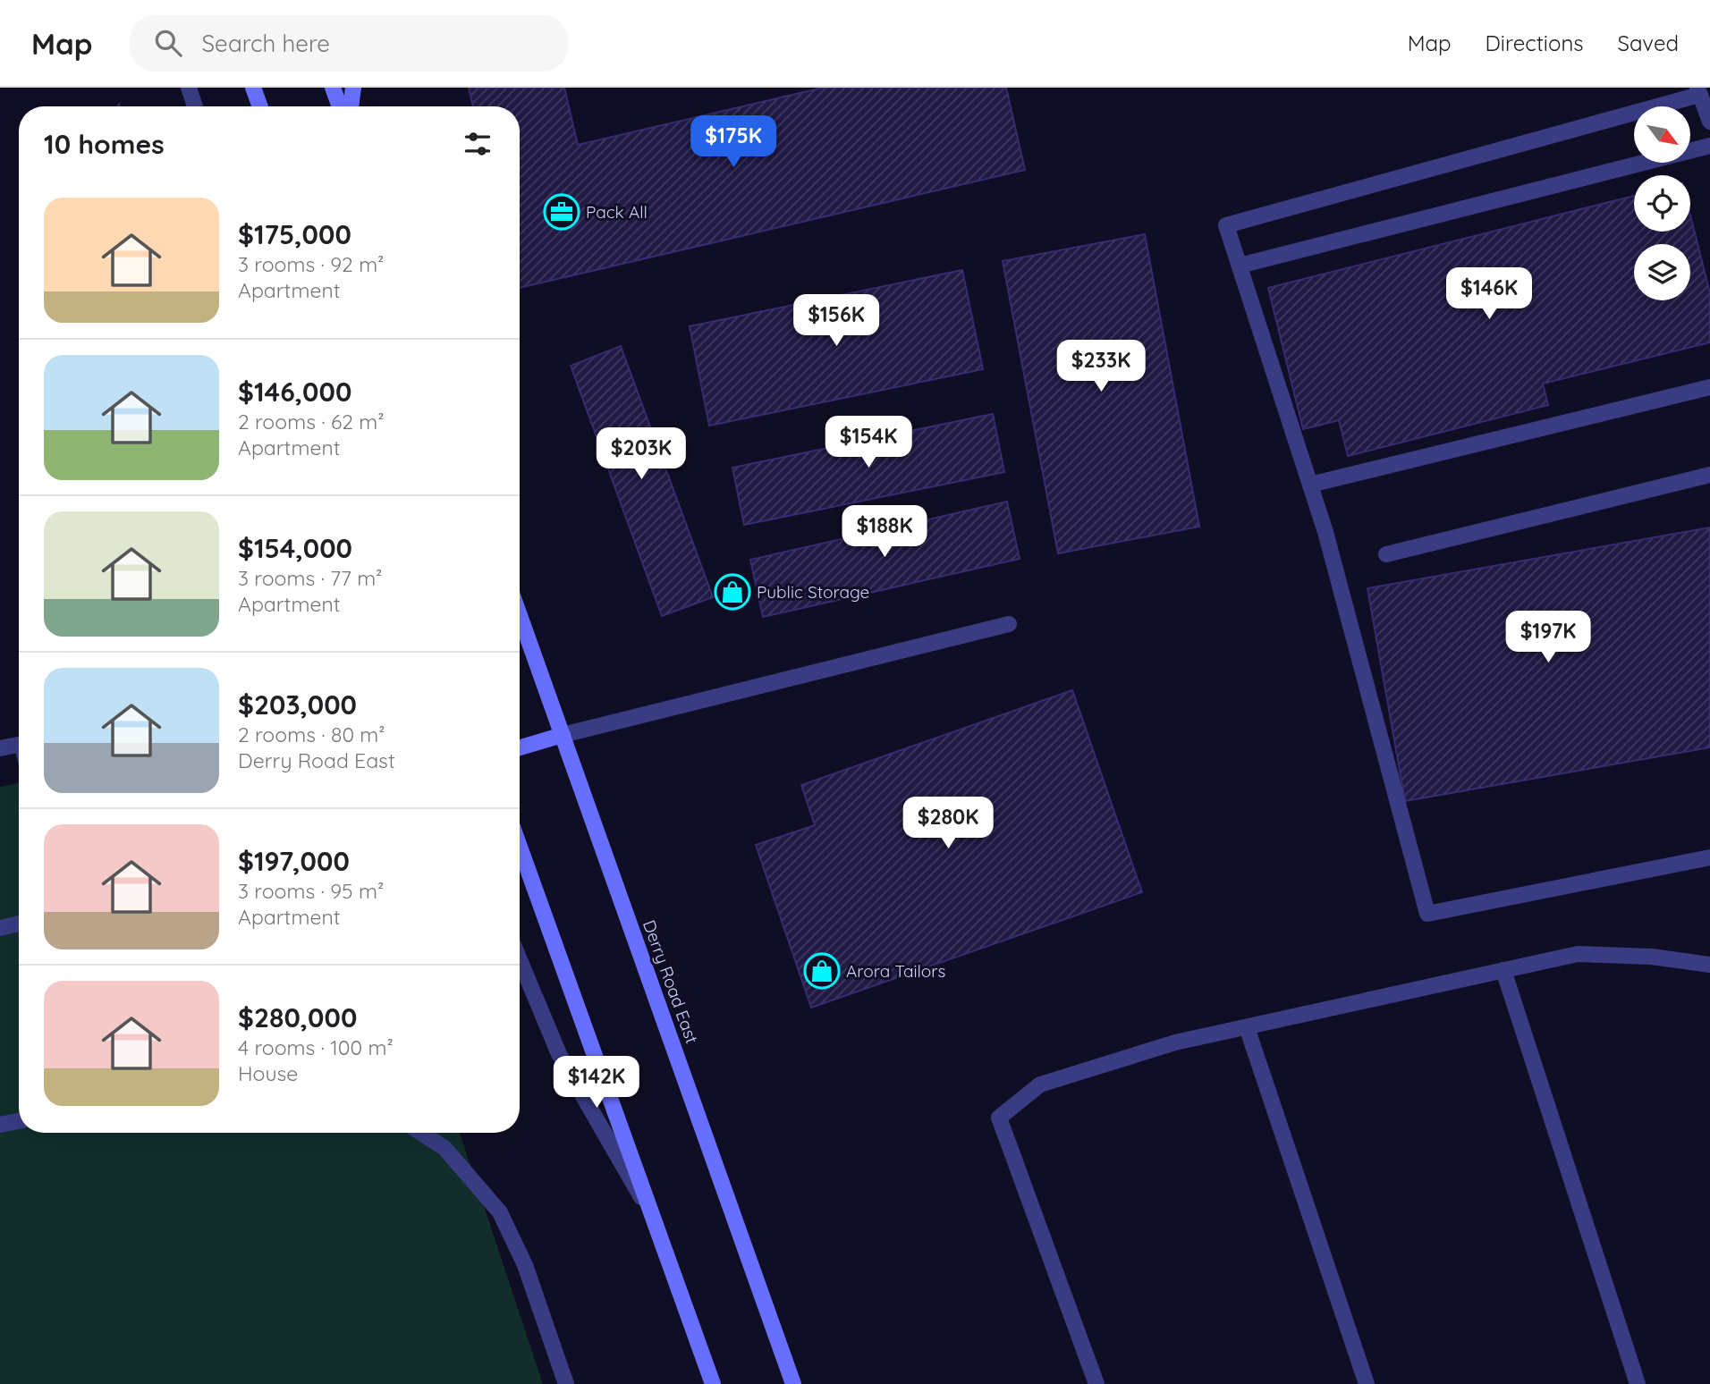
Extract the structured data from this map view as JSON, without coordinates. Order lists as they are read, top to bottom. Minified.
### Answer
{"streets":{"main road":["Derry Road East"]},"places":{"office":["Pack All"],"shop":["Public Storage","Arora Tailors"]},"north":"bottom right","page":{"header":"Map","search":"Search here","nav":["Map","Directions","Saved"],"heading":"10 homes","price":["$175K","$146K","$156K","$233K","$154K","$203K","$188K","$197K","$280K","$142K"],"list":[{"name":"$175,000","note":"3 rooms · 92 m² · Apartment"},{"name":"$146,000","note":"2 rooms · 62 m² · Apartment"},{"name":"$154,000","note":"3 rooms · 77 m² · Apartment"},{"name":"$203,000","note":"2 rooms · 80 m² · Derry Road East"},{"name":"$197,000","note":"3 rooms · 95 m² · Apartment"},{"name":"$280,000","note":"4 rooms · 100 m² · House"}]}}
